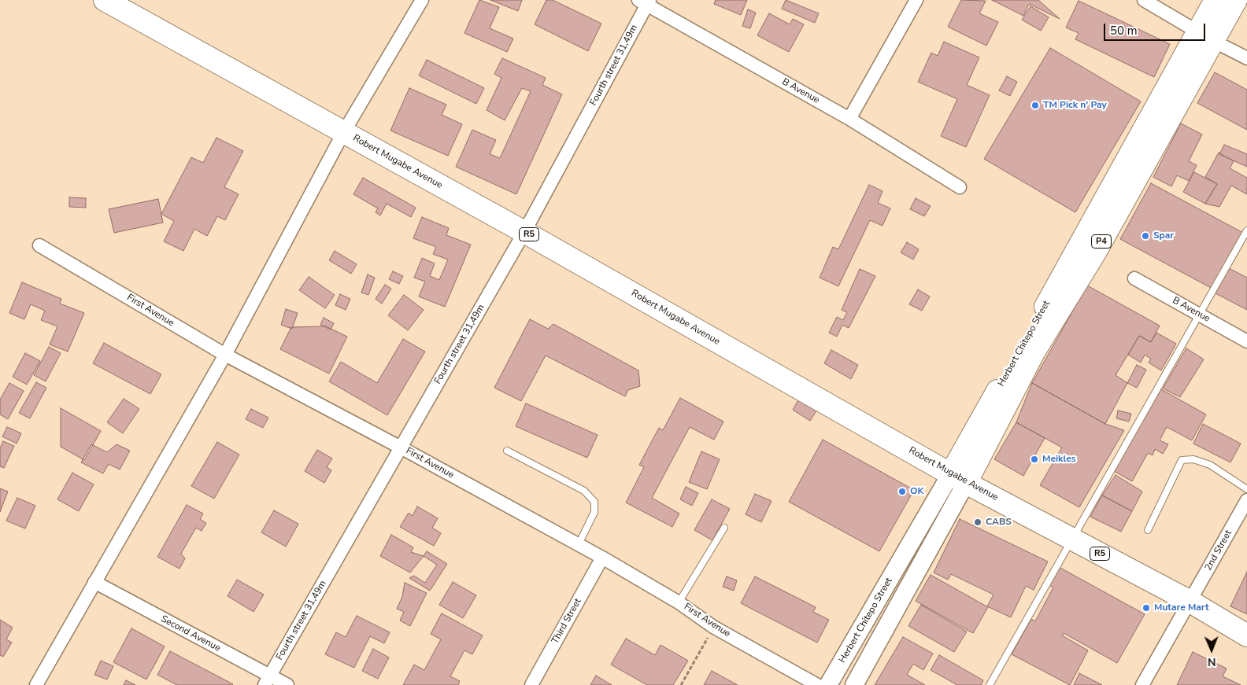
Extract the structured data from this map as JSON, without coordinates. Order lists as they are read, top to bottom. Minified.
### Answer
{"streets":{"highway":["Robert Mugabe Avenue","R5","P4","Herbert Chitepo Street"],"street":["Fourth street 31,49m","B Avenue","First Avenue","2nd Street","Third Street","Second Avenue"]},"crossings":[["Fourth street 31,49m","B Avenue"],["Fourth street 31,49m","Robert Mugabe Avenue"],["Fourth street 31,49m","First Avenue"],["Fourth street 31,49m","Second Avenue"],["Robert Mugabe Avenue","Herbert Chitepo Street"],["Robert Mugabe Avenue","2nd Street"],["First Avenue","Third Street"]],"places":["TM Pick n' Pay","Spar","Meikles","OK","CABS","Mutare Mart"],"scale_bar":"50 m","north":"bottom"}
